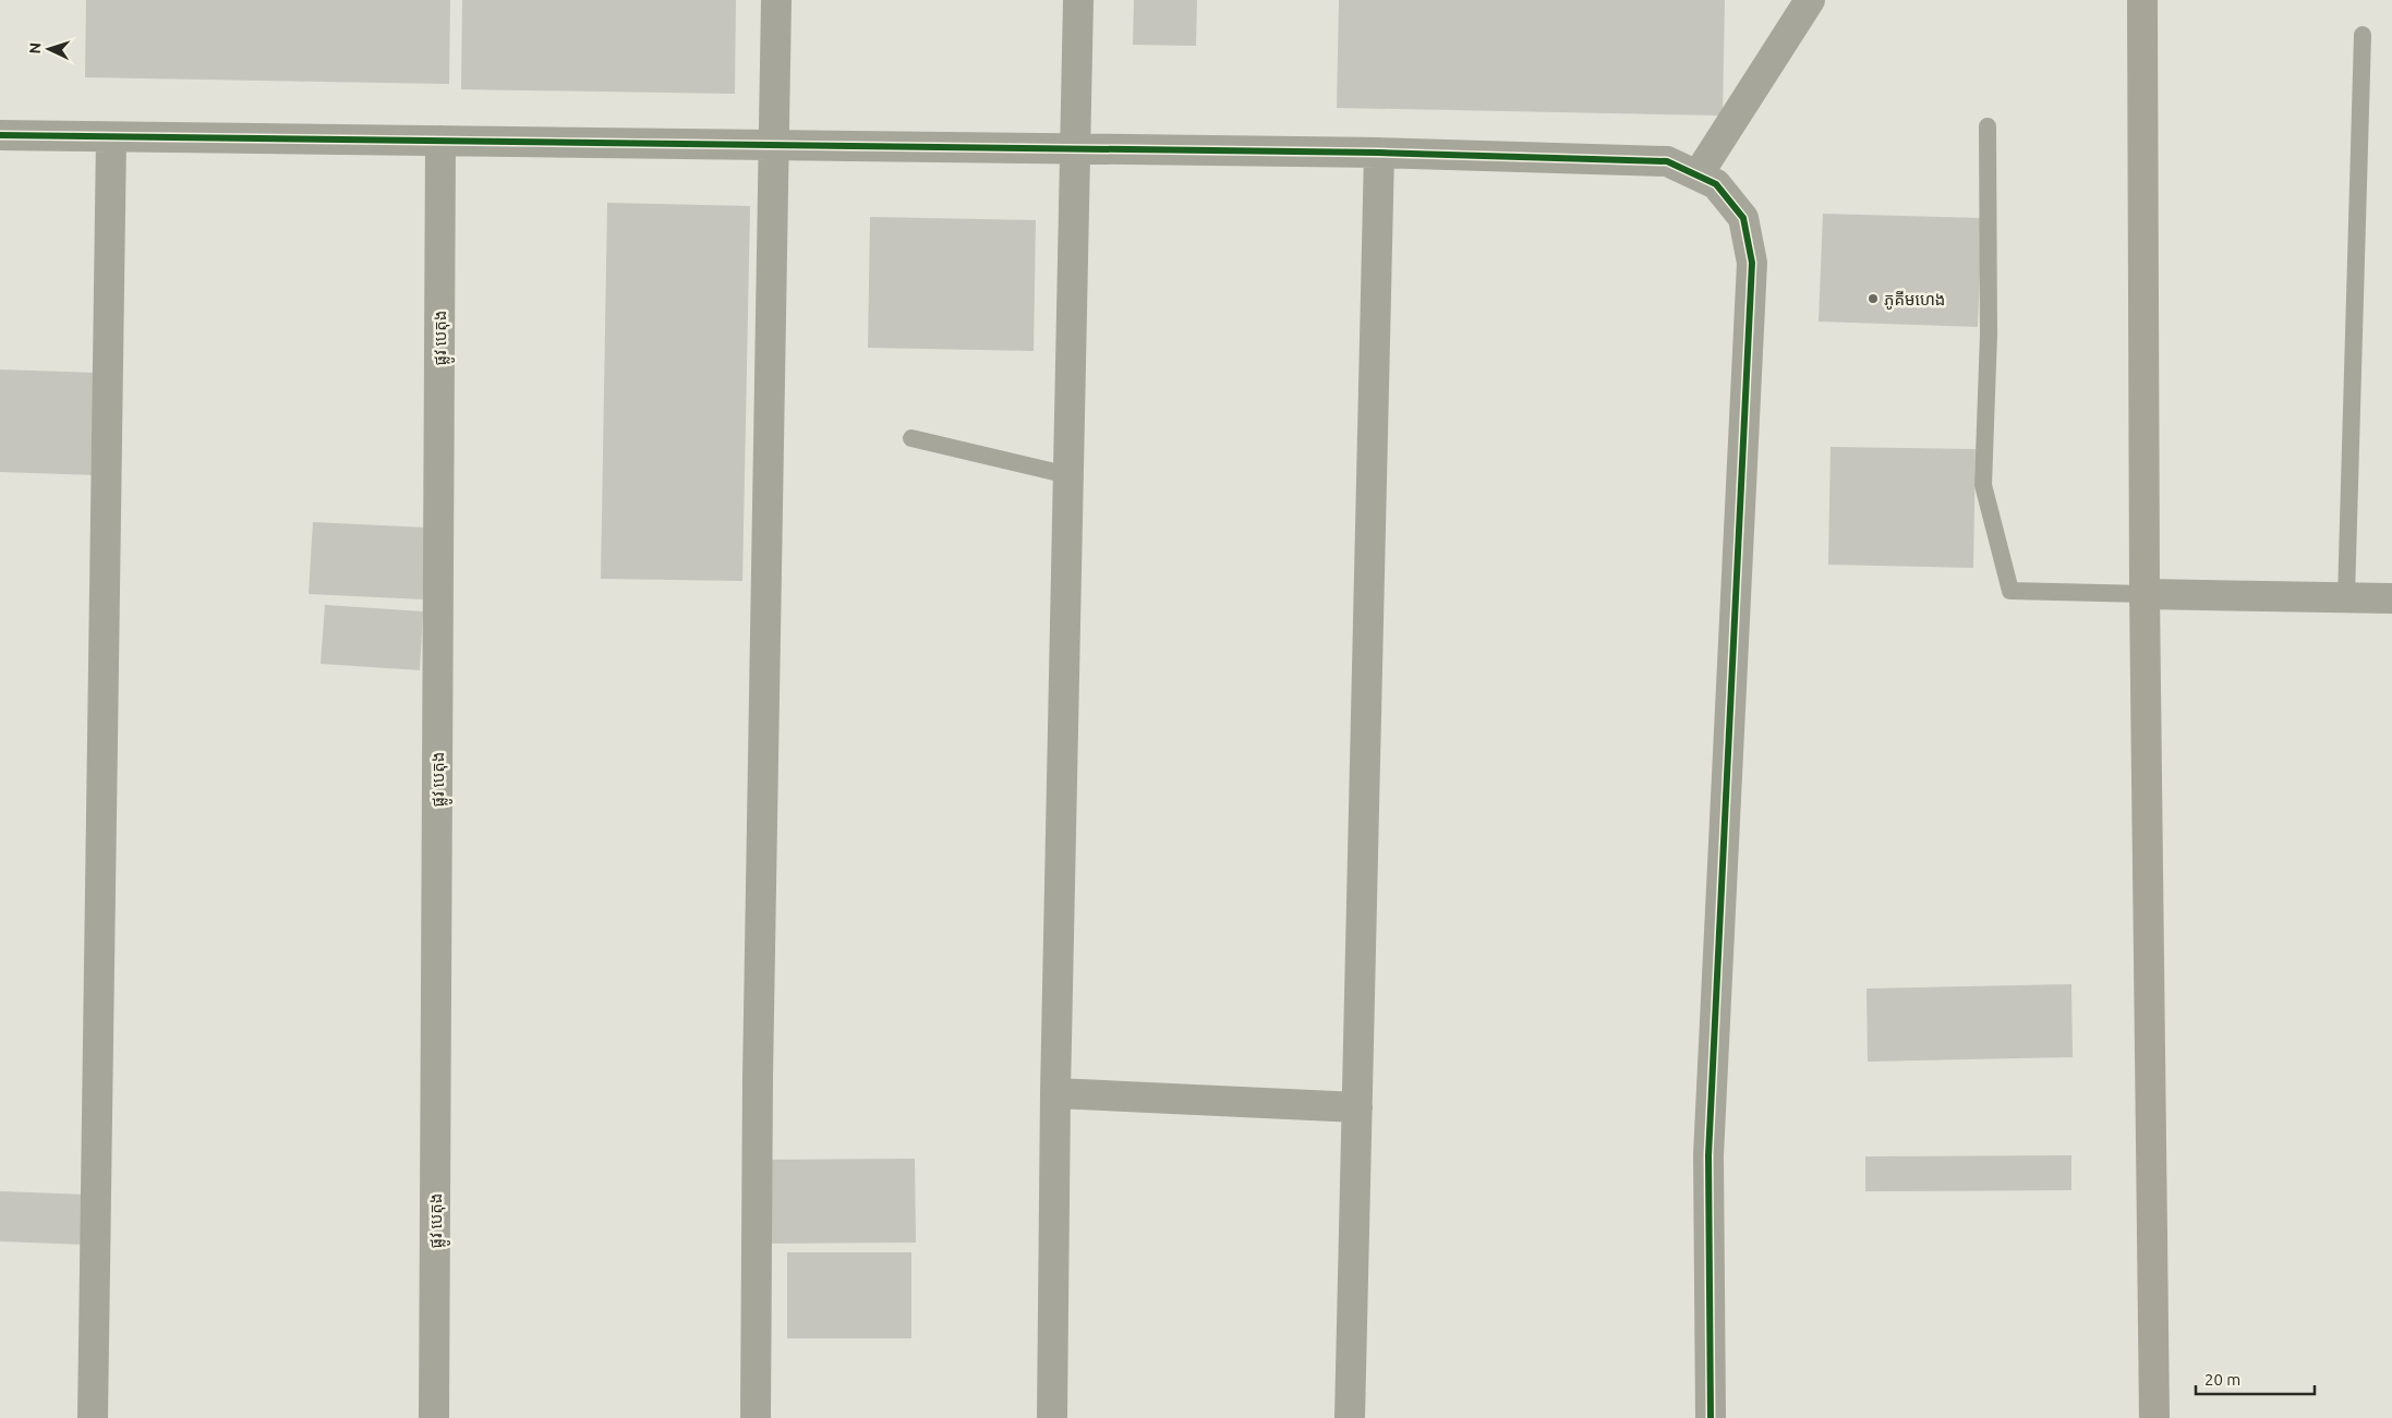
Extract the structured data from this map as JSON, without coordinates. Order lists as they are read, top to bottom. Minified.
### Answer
{"streets":{"street":["ផ្លូវ បេតុង"]},"places":["ភូគីមហេង"],"scale_bar":"20 m","north":"left"}
